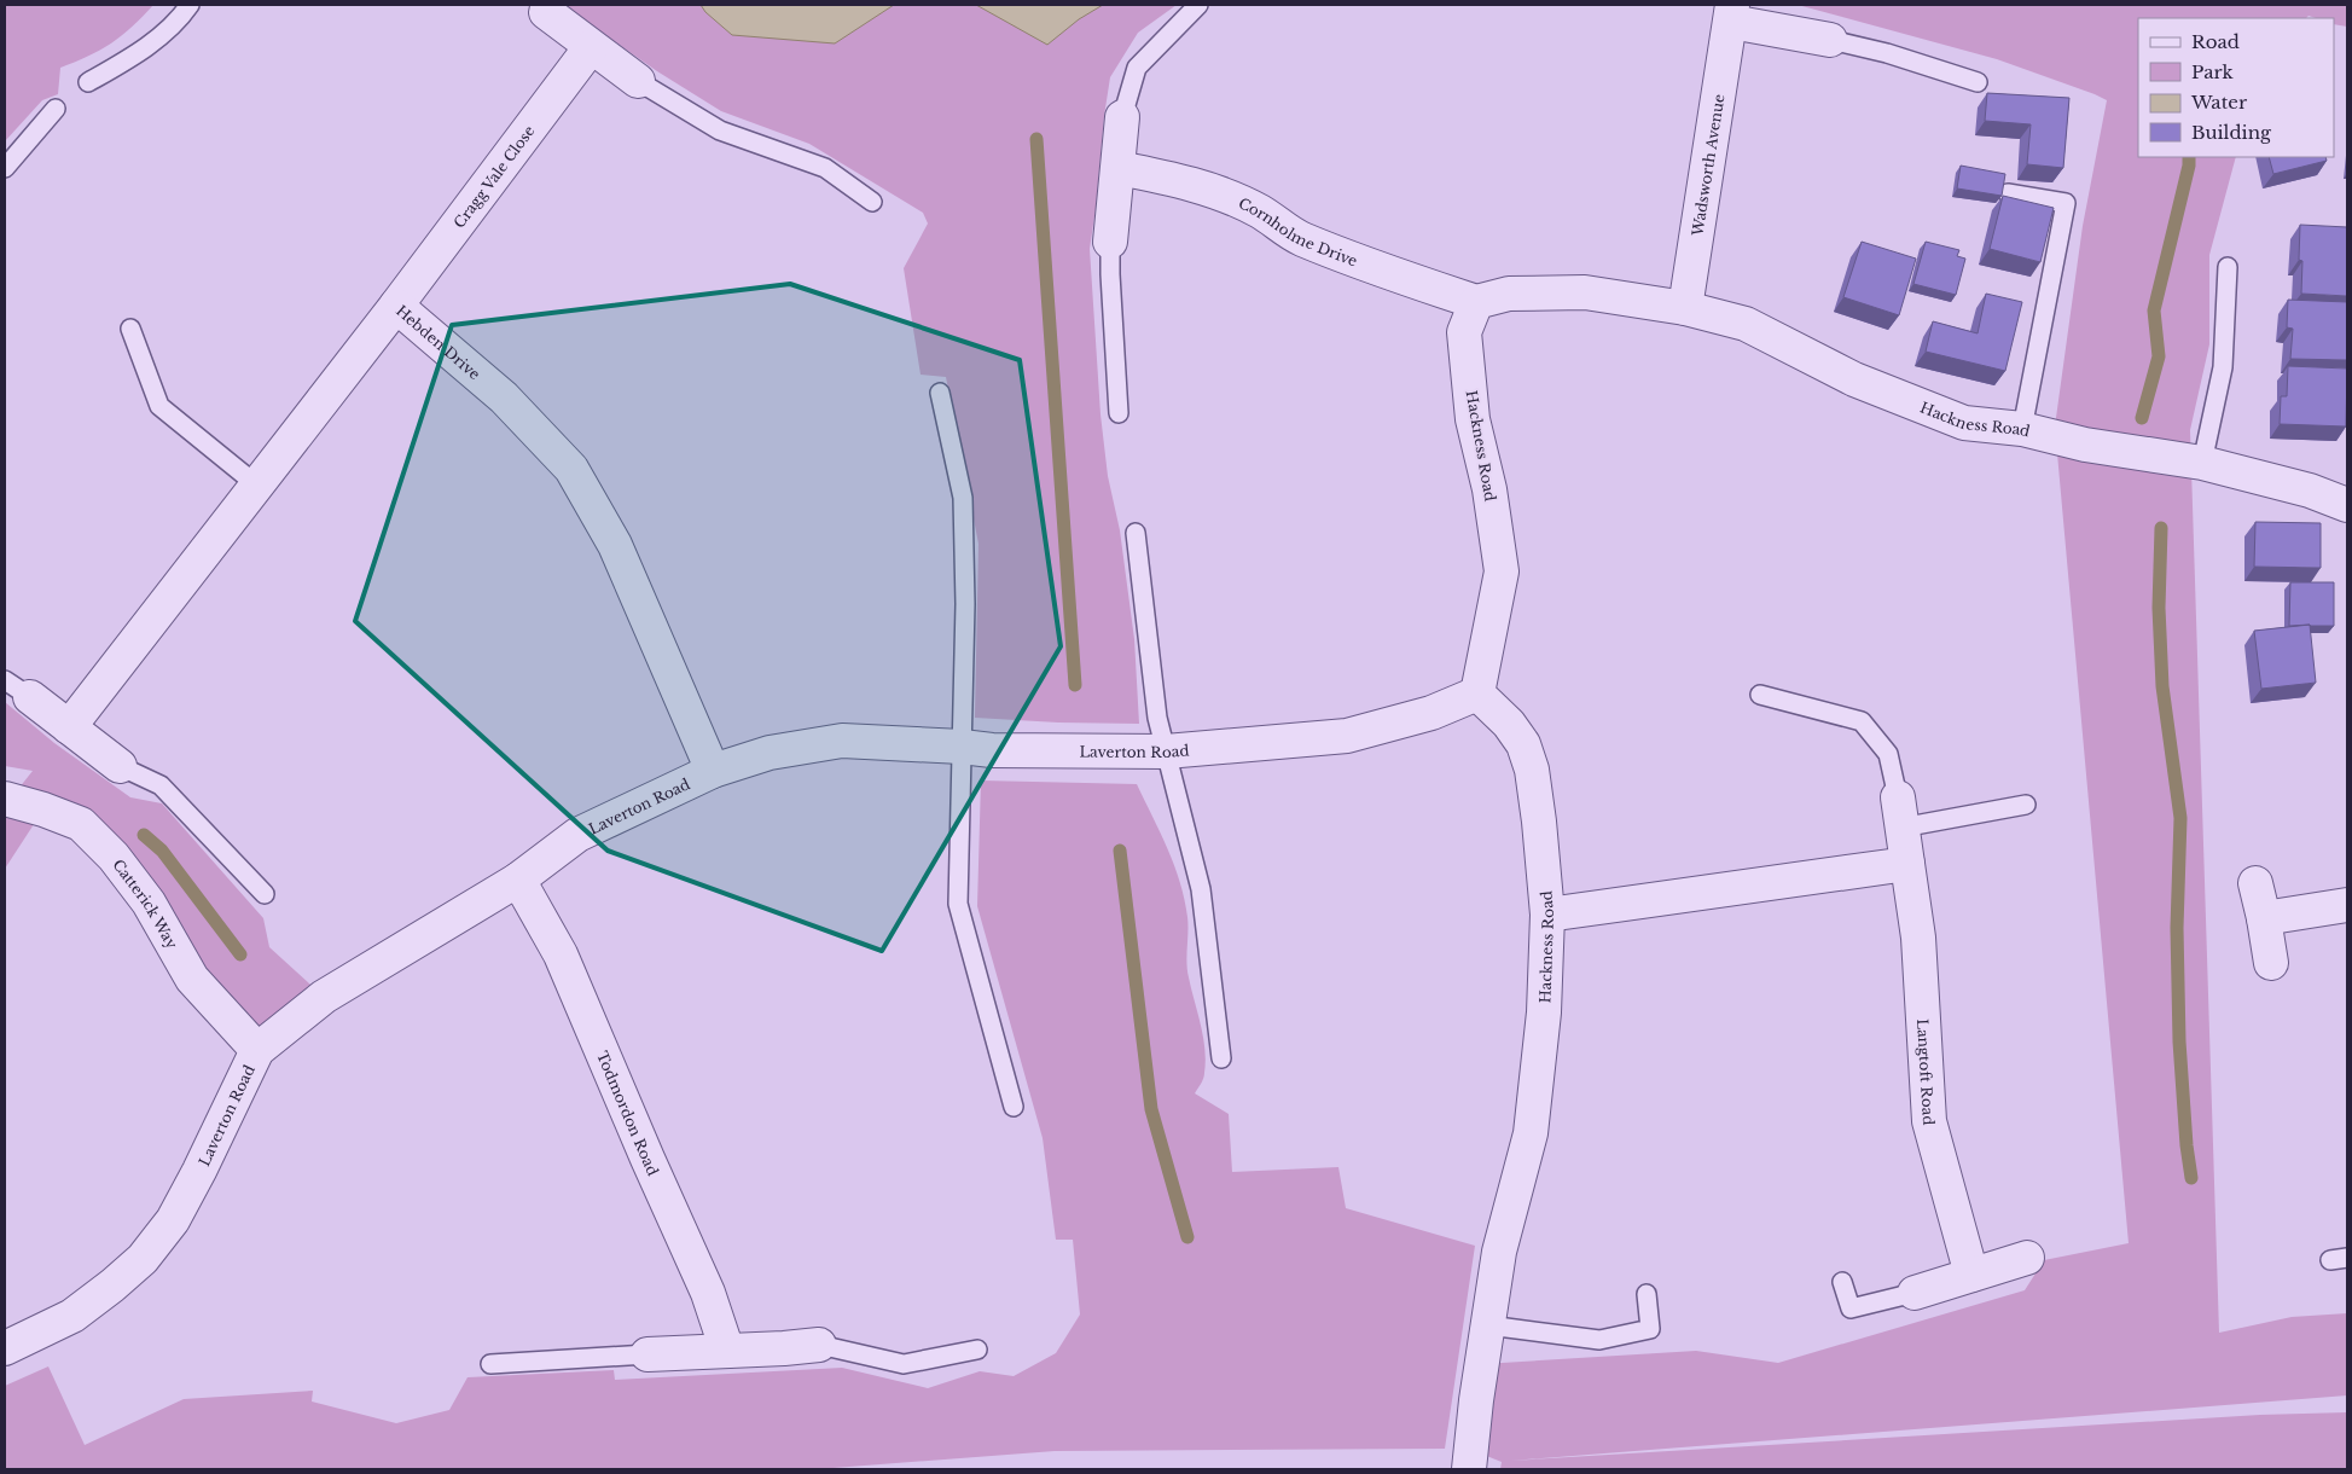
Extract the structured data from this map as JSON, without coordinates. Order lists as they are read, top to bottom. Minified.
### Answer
{"streets":{"street":["Wadsworth Avenue","Cragg Vale Close","Cornholme Drive","Hebden Drive","Hackness Road","Laverton Road","Catterick Way","Langtoft Road","Todmordon Road"]},"crossings":[["Wadsworth Avenue","Hackness Road"],["Cragg Vale Close","Hebden Drive"],["Cornholme Drive","Hackness Road"],["Hebden Drive","Laverton Road"],["Hackness Road","Laverton Road"],["Laverton Road","Catterick Way"],["Laverton Road","Todmordon Road"]],"legend":["Road","Park","Water","Building"]}
